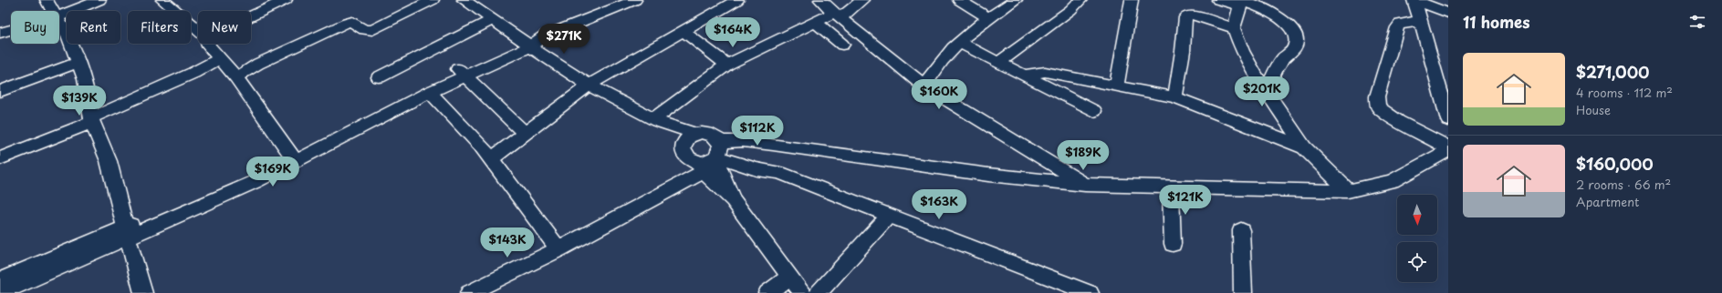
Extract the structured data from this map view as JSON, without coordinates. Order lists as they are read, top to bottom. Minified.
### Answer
{"north":"bottom","page":{"heading":"11 homes","chip":["Buy","Rent","Filters","New"],"price":["$164K","$271K","$201K","$160K","$139K","$112K","$189K","$169K","$121K","$163K","$143K"],"list":[{"name":"$271,000","note":"4 rooms · 112 m² · House"},{"name":"$160,000","note":"2 rooms · 66 m² · Apartment"}]}}
